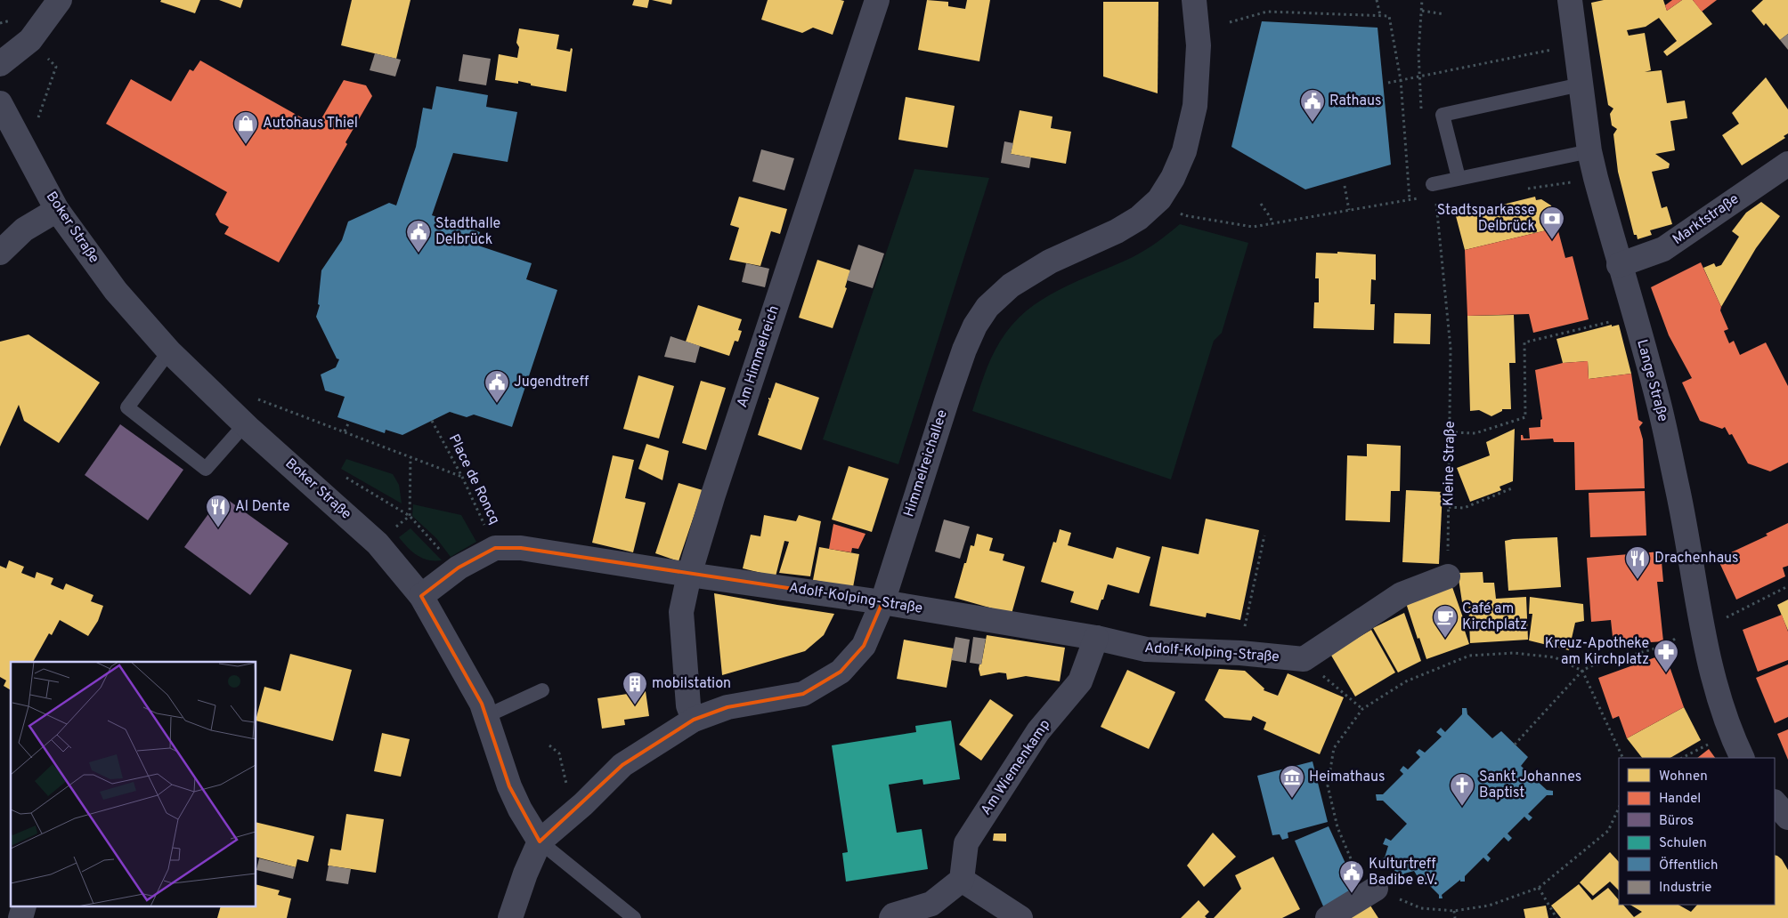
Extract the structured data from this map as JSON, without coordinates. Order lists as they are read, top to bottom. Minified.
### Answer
{"streets":{"street":["Marktstraße","Boker Straße","Am Himmelreich","Lange Straße","Himmelreichallee","Adolf-Kolping-Straße","Am Wiemenkamp"],"path":["Kleine Straße","Place de Roncq"]},"crossings":[["Marktstraße","Lange Straße"],["Boker Straße","Himmelreichallee"],["Boker Straße","Adolf-Kolping-Straße"],["Am Himmelreich","Himmelreichallee"],["Am Himmelreich","Adolf-Kolping-Straße"],["Himmelreichallee","Adolf-Kolping-Straße"],["Place de Roncq","Adolf-Kolping-Straße"],["Adolf-Kolping-Straße","Am Wiemenkamp"]],"places":{"public building":["Rathaus","Stadthalle Delbrück","Jugendtreff","Kulturtreff Badibe e.V."],"shop":["Autohaus Thiel"],"bank":["Stadtsparkasse Delbrück"],"restaurant":["Al Dente","Drachenhaus"],"cafe":["Café am Kirchplatz"],"pharmacy":["Kreuz-Apotheke am Kirchplatz"],"building":["mobilstation"],"museum":["Heimathaus"],"church":["Sankt Johannes Baptist"]},"legend":["Wohnen","Handel","Büros","Schulen","Öffentlich","Industrie"]}
